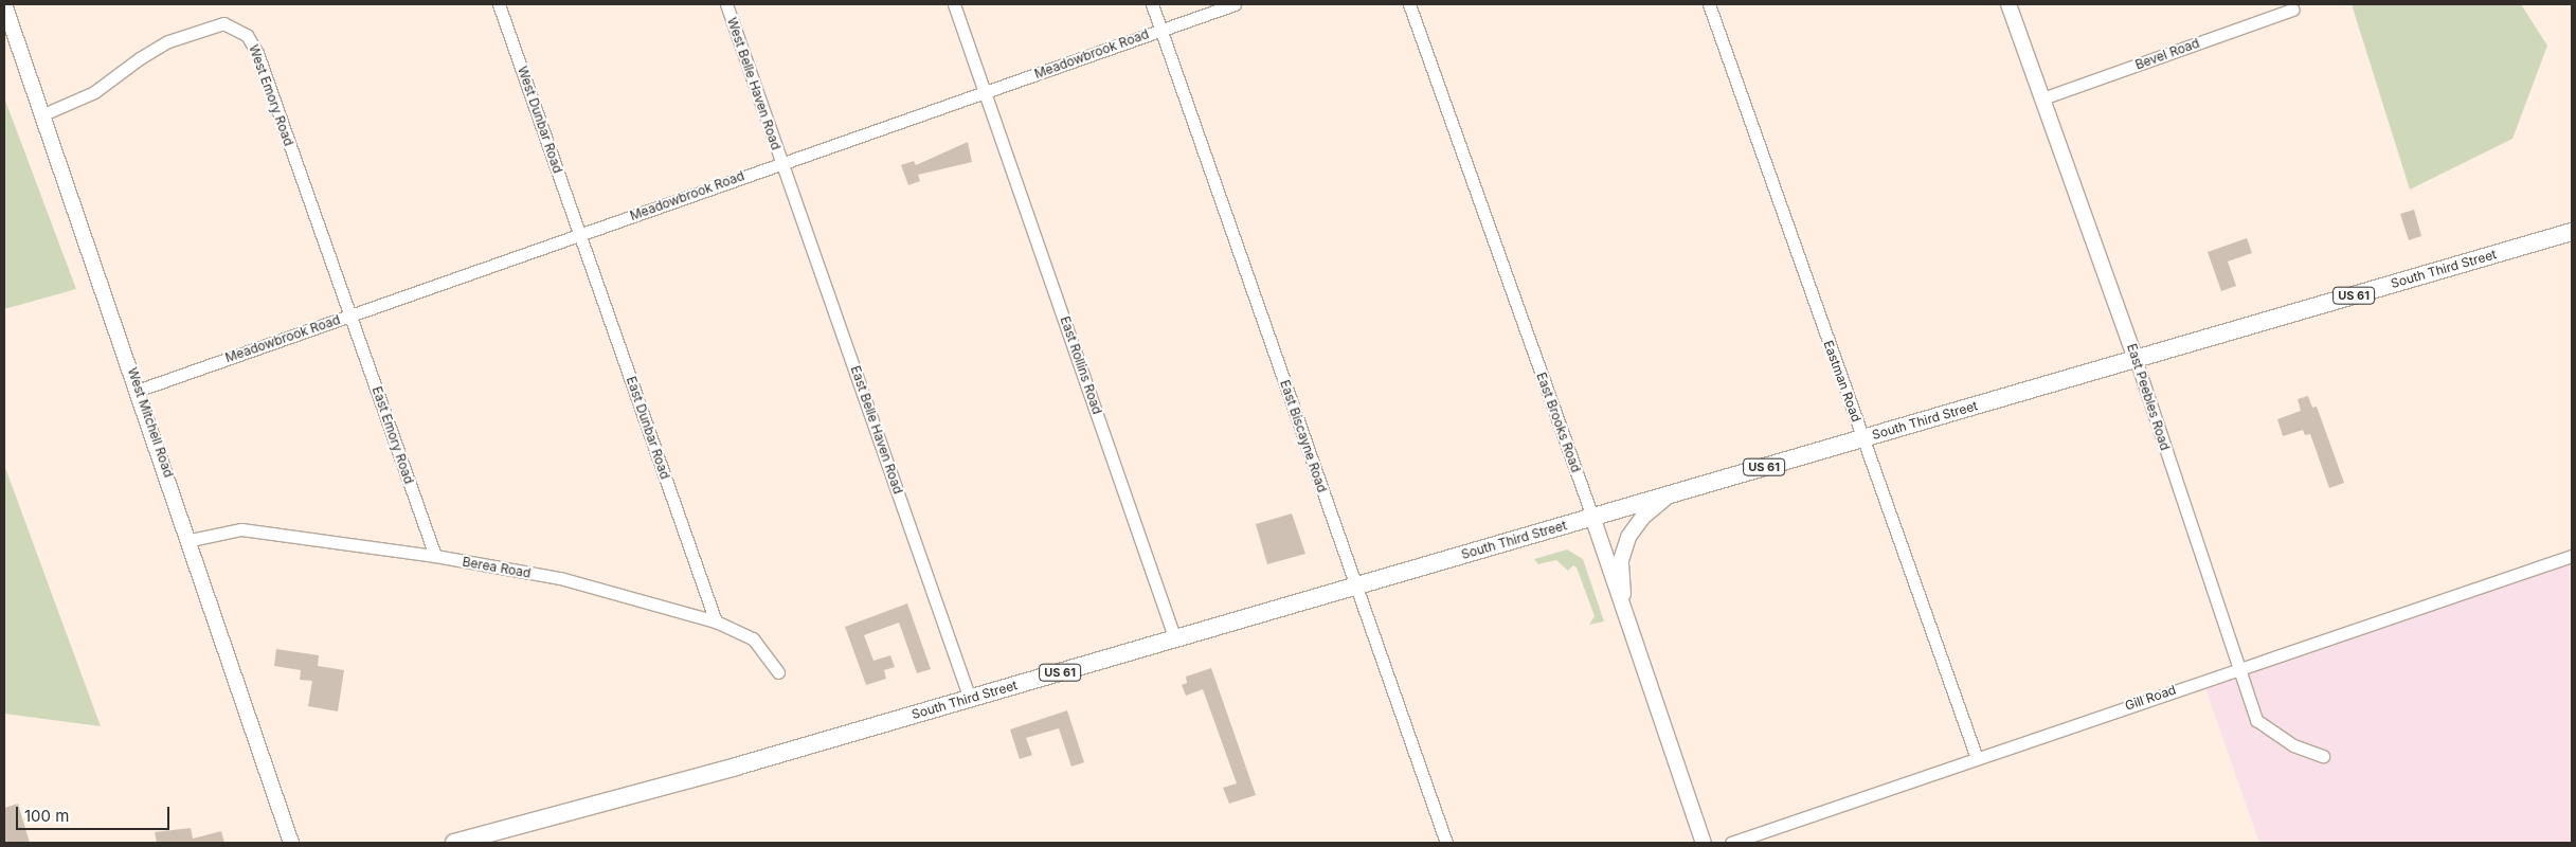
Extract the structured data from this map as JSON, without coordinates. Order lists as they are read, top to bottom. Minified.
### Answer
{"streets":{"highway":["South Third Street","US 61"],"main road":["East Peebles Road","West Mitchell Road","East Brooks Road"],"street":["Meadowbrook Road","Bevel Road","West Belle Haven Road","West Emory Road","West Dunbar Road","East Rollins Road","Eastman Road","East Dunbar Road","East Belle Haven Road","East Emory Road","East Biscayne Road","Berea Road","Gill Road"]},"crossings":[["Meadowbrook Road","West Belle Haven Road"],["Meadowbrook Road","West Emory Road"],["Meadowbrook Road","West Dunbar Road"],["Meadowbrook Road","East Rollins Road"],["Meadowbrook Road","West Mitchell Road"],["Meadowbrook Road","East Dunbar Road"],["Meadowbrook Road","East Belle Haven Road"],["Meadowbrook Road","East Emory Road"],["Meadowbrook Road","East Biscayne Road"],["Bevel Road","East Peebles Road"],["West Belle Haven Road","East Belle Haven Road"],["West Emory Road","West Mitchell Road"],["West Emory Road","East Emory Road"],["West Dunbar Road","East Dunbar Road"],["South Third Street","East Rollins Road"],["South Third Street","Eastman Road"],["South Third Street","East Peebles Road"],["South Third Street","East Brooks Road"],["South Third Street","East Belle Haven Road"],["South Third Street","East Biscayne Road"],["Eastman Road","Gill Road"],["East Peebles Road","Gill Road"],["West Mitchell Road","Berea Road"],["East Dunbar Road","Berea Road"],["East Emory Road","Berea Road"]],"scale_bar":"100 m"}
